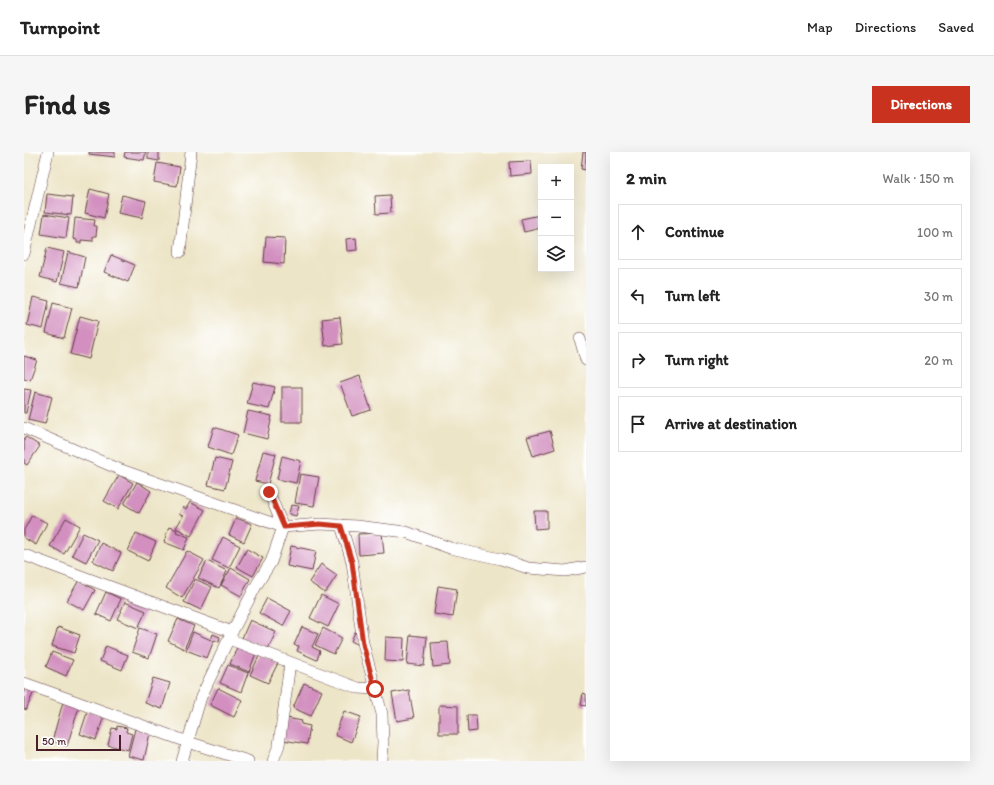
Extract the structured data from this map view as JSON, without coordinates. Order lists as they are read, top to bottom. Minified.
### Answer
{"scale_bar":"50 m","page":{"header":"Turnpoint","nav":["Map","Directions","Saved"],"buttons":"Directions","title":"Find us","heading":["2 min","Walk · 150 m"],"map_buttons":["+","−"],"list":[["Continue","100 m"],["Turn left","30 m"],["Turn right","20 m"],"Arrive at destination"],"scale":"50 m"}}
